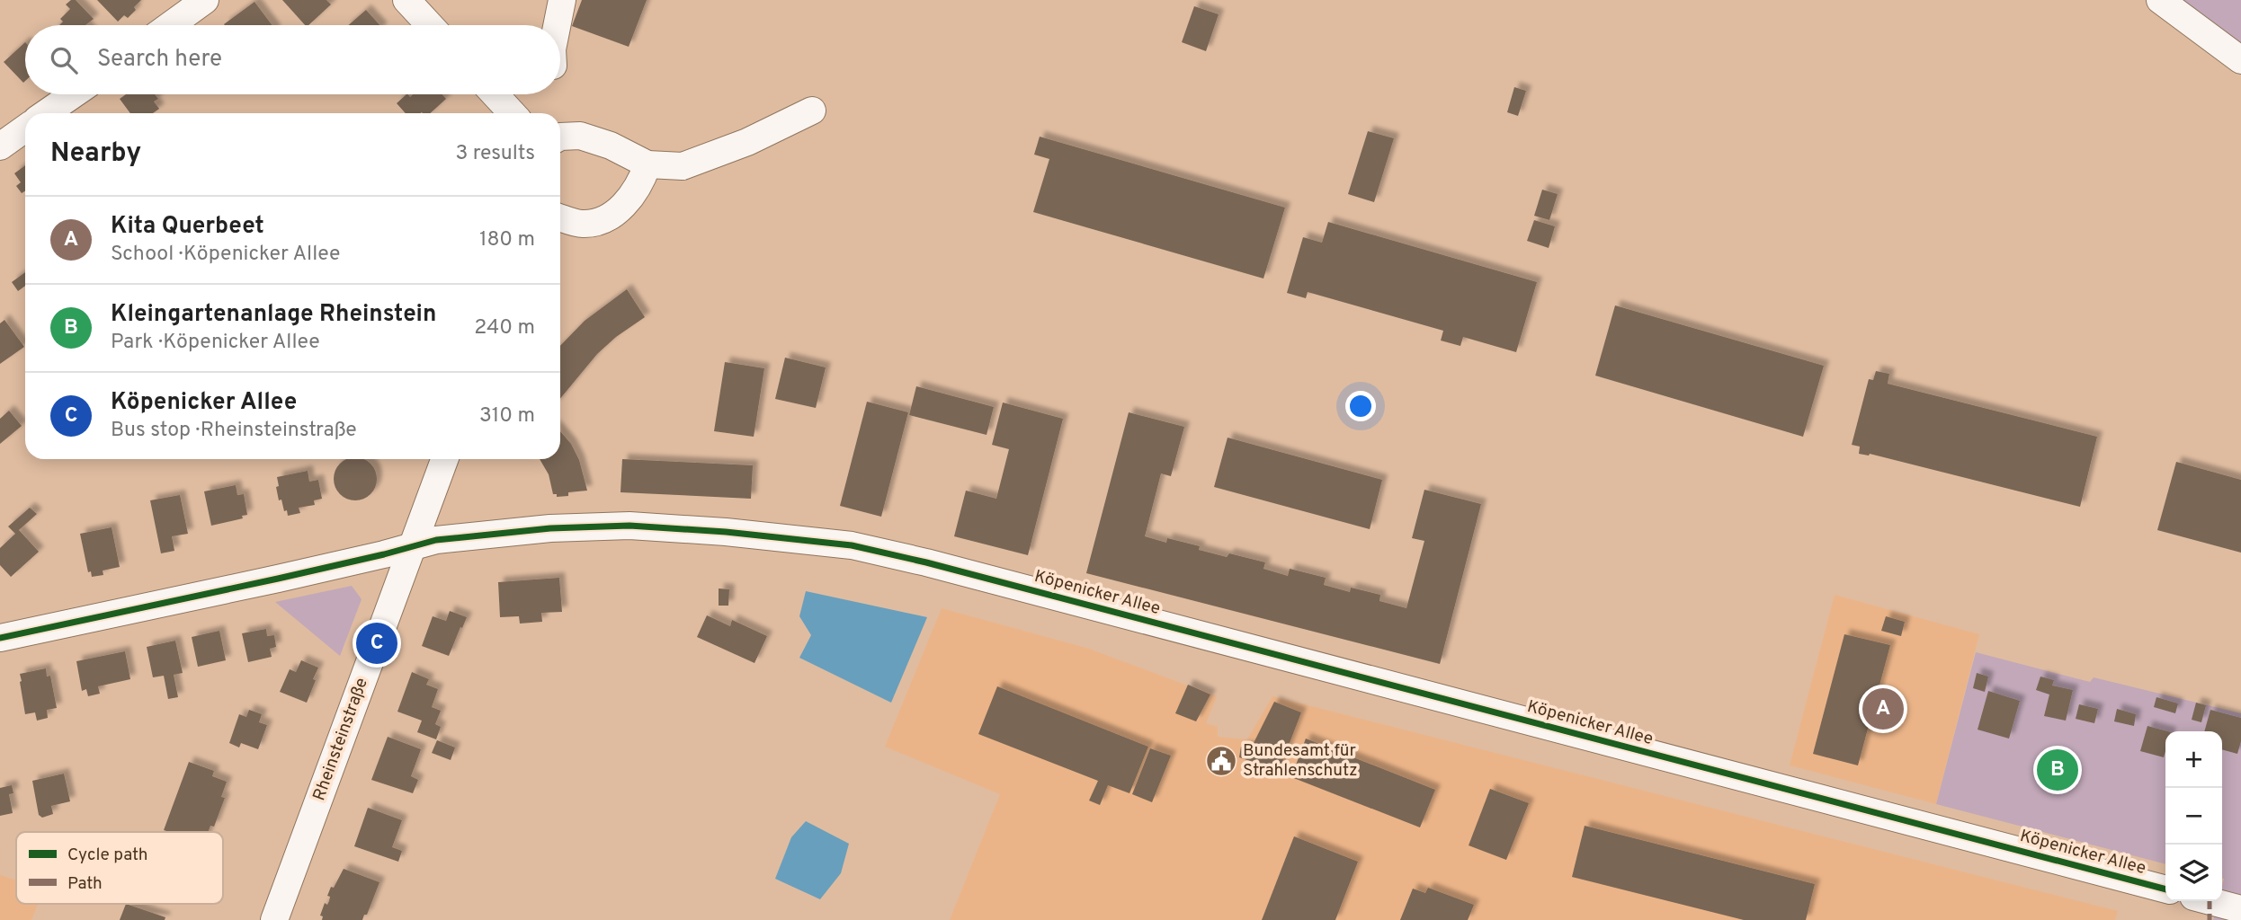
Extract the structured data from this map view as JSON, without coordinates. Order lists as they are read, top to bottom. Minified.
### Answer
{"streets":{"street":["Köpenicker Allee","Rheinsteinstraße"]},"crossings":[["Köpenicker Allee","Rheinsteinstraße"]],"places":{"public building":["Bundesamt für Strahlenschutz"]},"legend":["Cycle path","Path"],"page":{"search":"Search here","heading":["Nearby","3 results"],"list":[{"mark":"A","name":"Kita Querbeet","note":"School · Köpenicker Allee","value":"180 m"},{"mark":"B","name":"Kleingartenanlage Rheinstein","note":"Park · Köpenicker Allee","value":"240 m"},{"mark":"C","name":"Köpenicker Allee","note":"Bus stop · Rheinsteinstraße","value":"310 m"}],"pins":["C","A","B"],"map_buttons":["+","−"]}}
